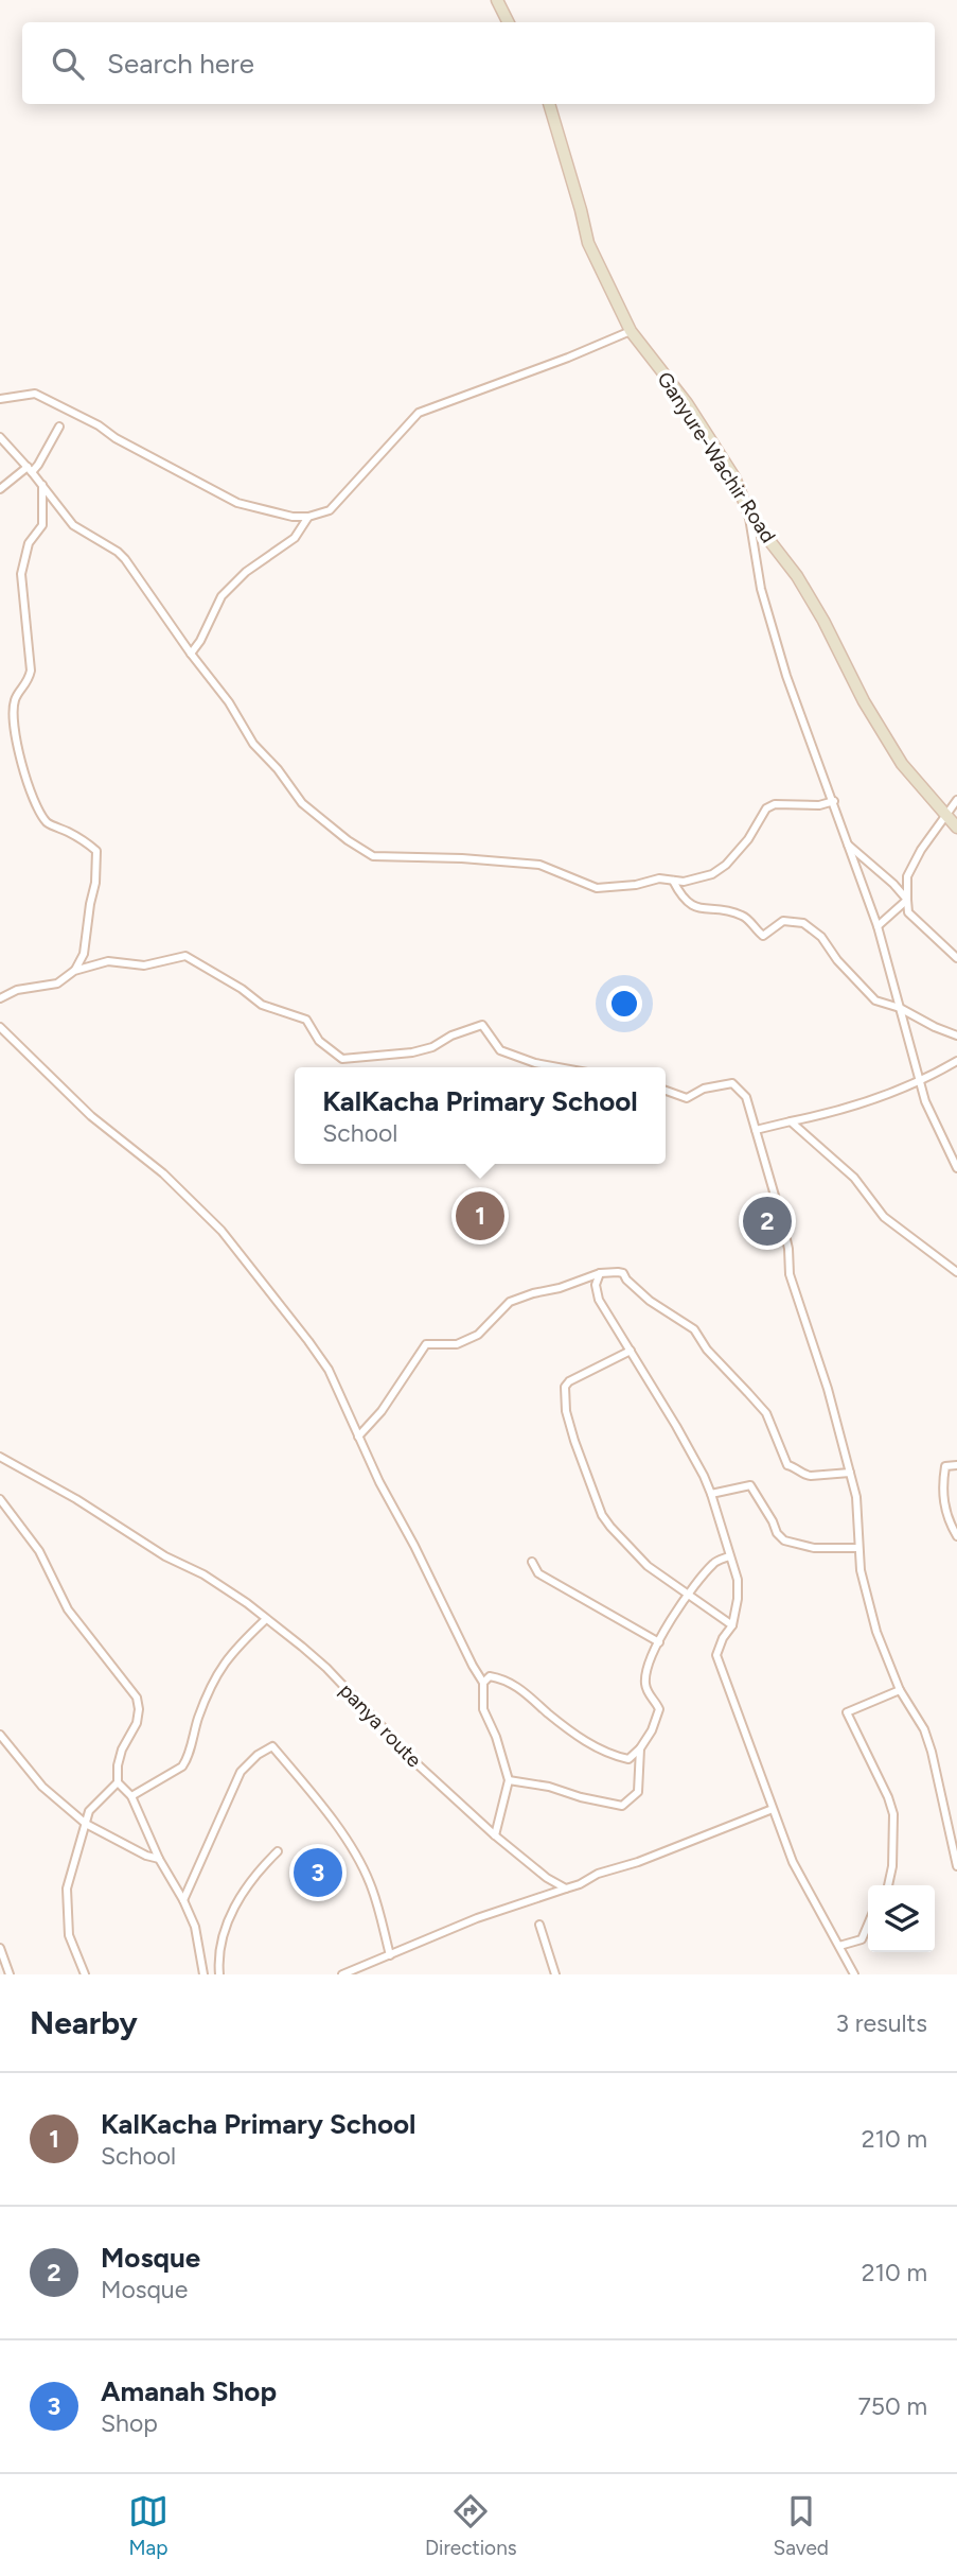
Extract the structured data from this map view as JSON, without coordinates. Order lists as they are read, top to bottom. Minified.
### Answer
{"streets":{"street":["Ganyure-Wachir Road","panya route"]},"page":{"search":"Search here","popup":["KalKacha Primary School","School"],"pins":["1","2","3"],"heading":["Nearby","3 results"],"list":[{"mark":"1","name":"KalKacha Primary School","note":"School","value":"210 m"},{"mark":"2","name":"Mosque","note":"Mosque","value":"210 m"},{"mark":"3","name":"Amanah Shop","note":"Shop","value":"750 m"}],"nav":["Map","Directions","Saved"]}}
